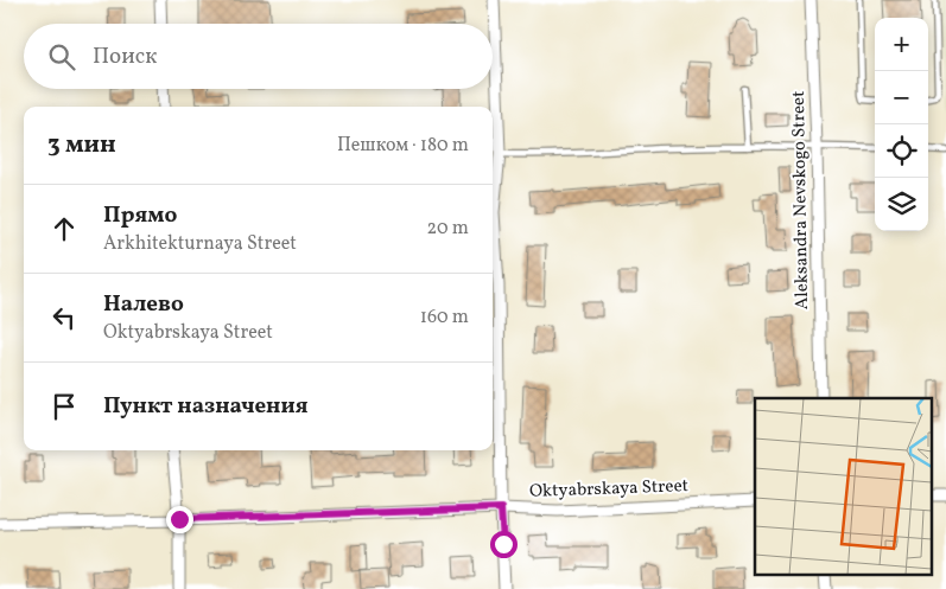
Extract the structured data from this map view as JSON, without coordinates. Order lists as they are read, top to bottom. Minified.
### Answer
{"streets":{"street":["Aleksandra Nevskogo Street","Oktyabrskaya Street"]},"page":{"map_buttons":["+","−"],"search":"Поиск","heading":["3 мин","Пешком · 180 m"],"list":[["Прямо","Arkhitekturnaya Street","20 m"],["Налево","Oktyabrskaya Street","160 m"],"Пункт назначения"]}}
